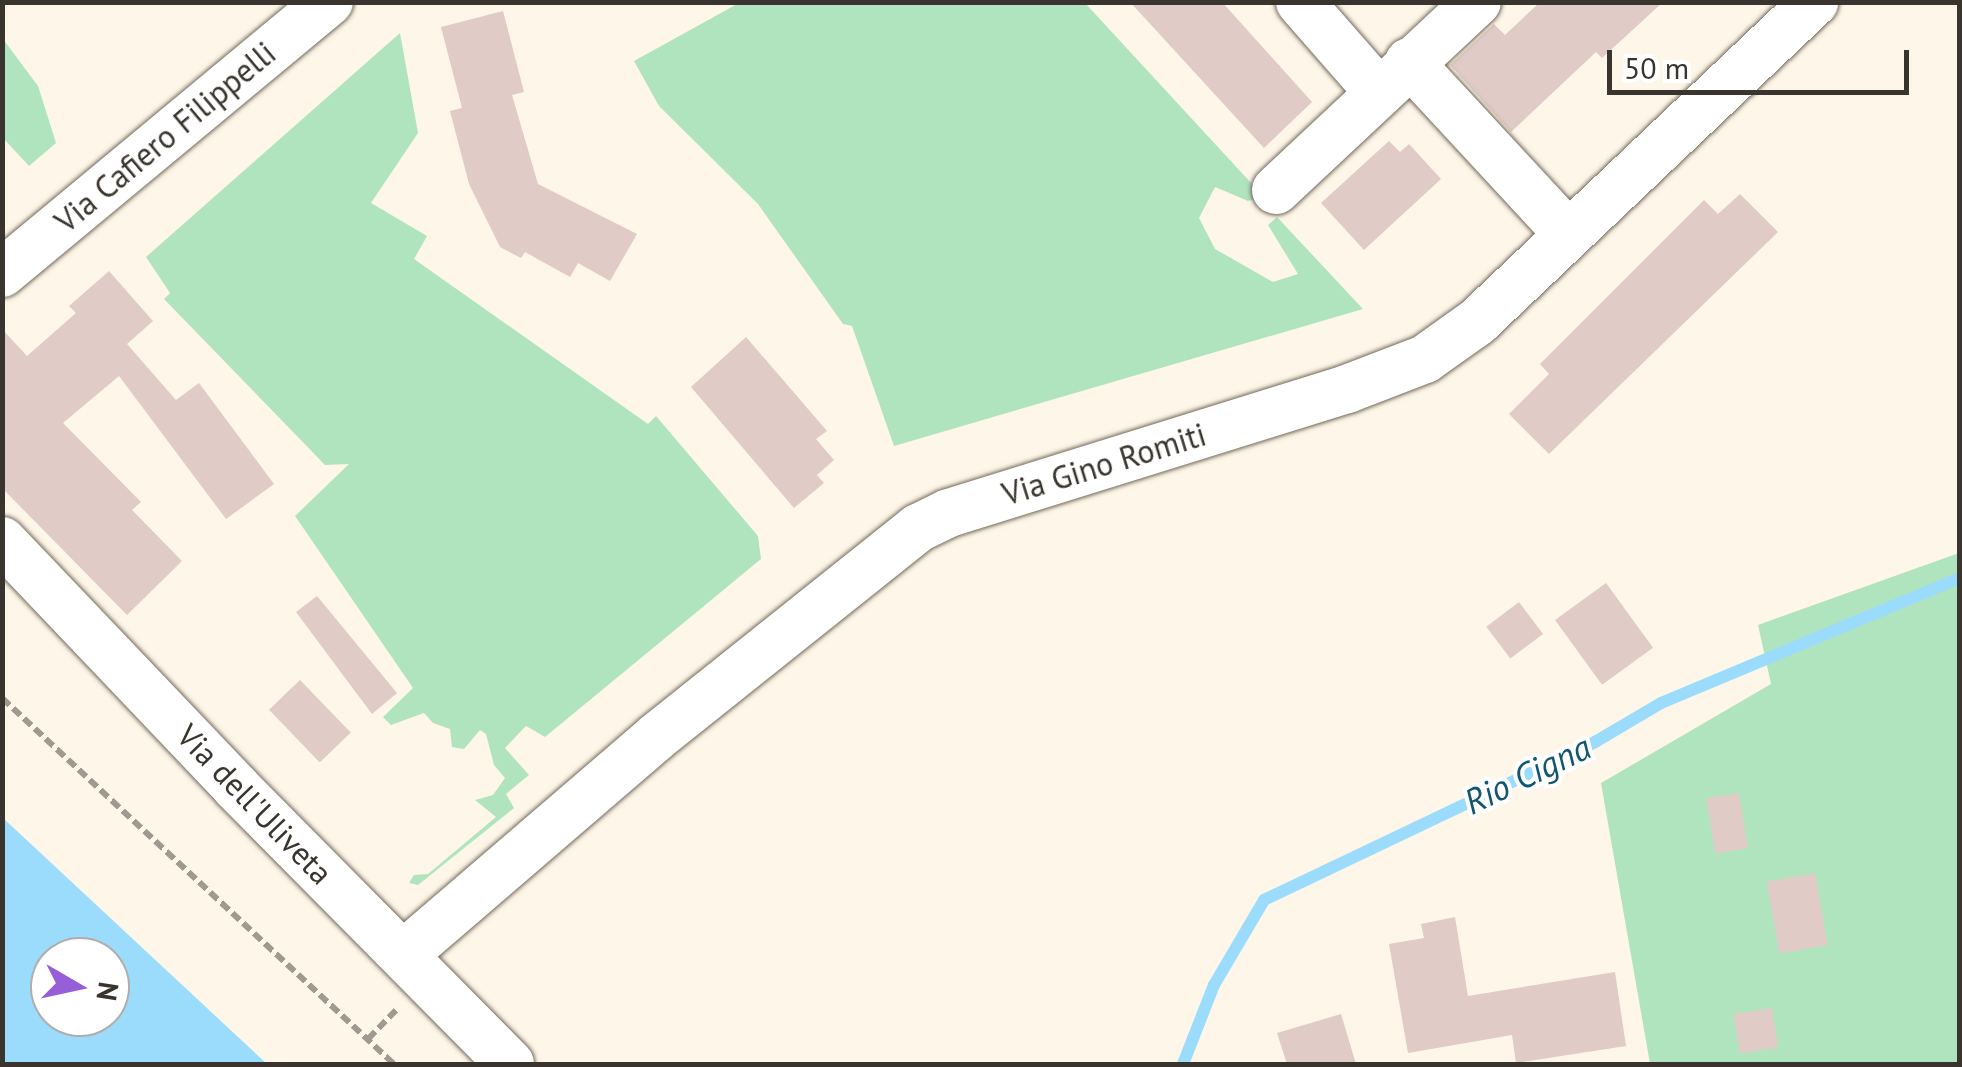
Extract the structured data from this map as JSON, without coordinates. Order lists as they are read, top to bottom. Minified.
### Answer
{"streets":{"street":["Via Cafiero Filippelli","Via Gino Romiti","Via dell'Uliveta"]},"crossings":[["Via Gino Romiti","Via dell'Uliveta"]],"water":["Rio Cigna"],"scale_bar":"50 m","north":"right"}
